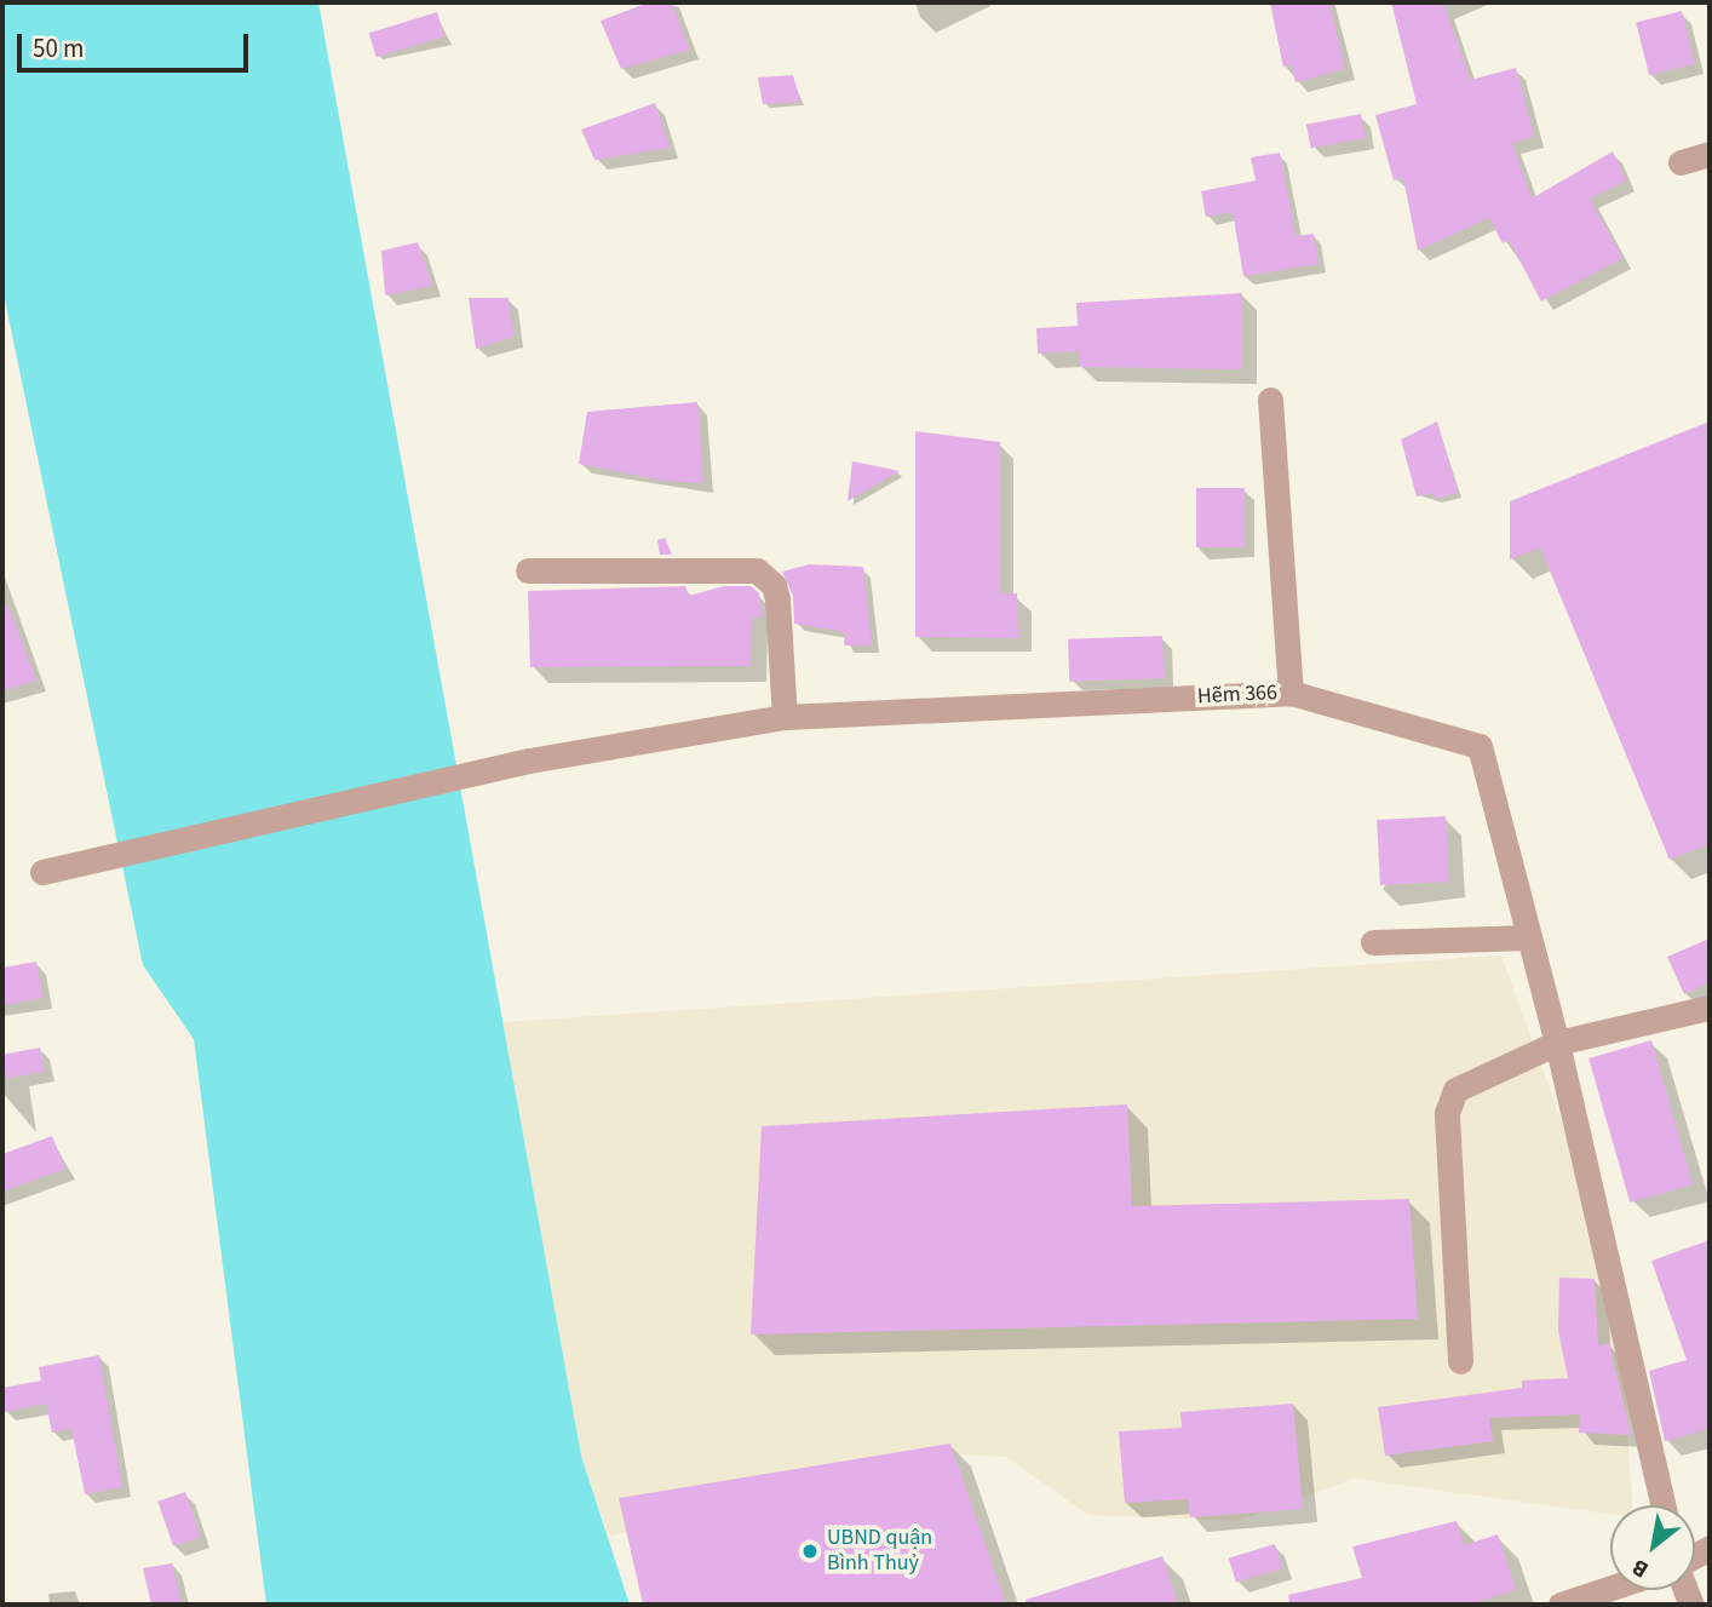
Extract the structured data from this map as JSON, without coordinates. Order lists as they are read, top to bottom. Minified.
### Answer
{"streets":{"street":["Hẽm 366"]},"places":["UBND quận Bình Thuỷ"],"scale_bar":"50 m","north":"bottom left"}
